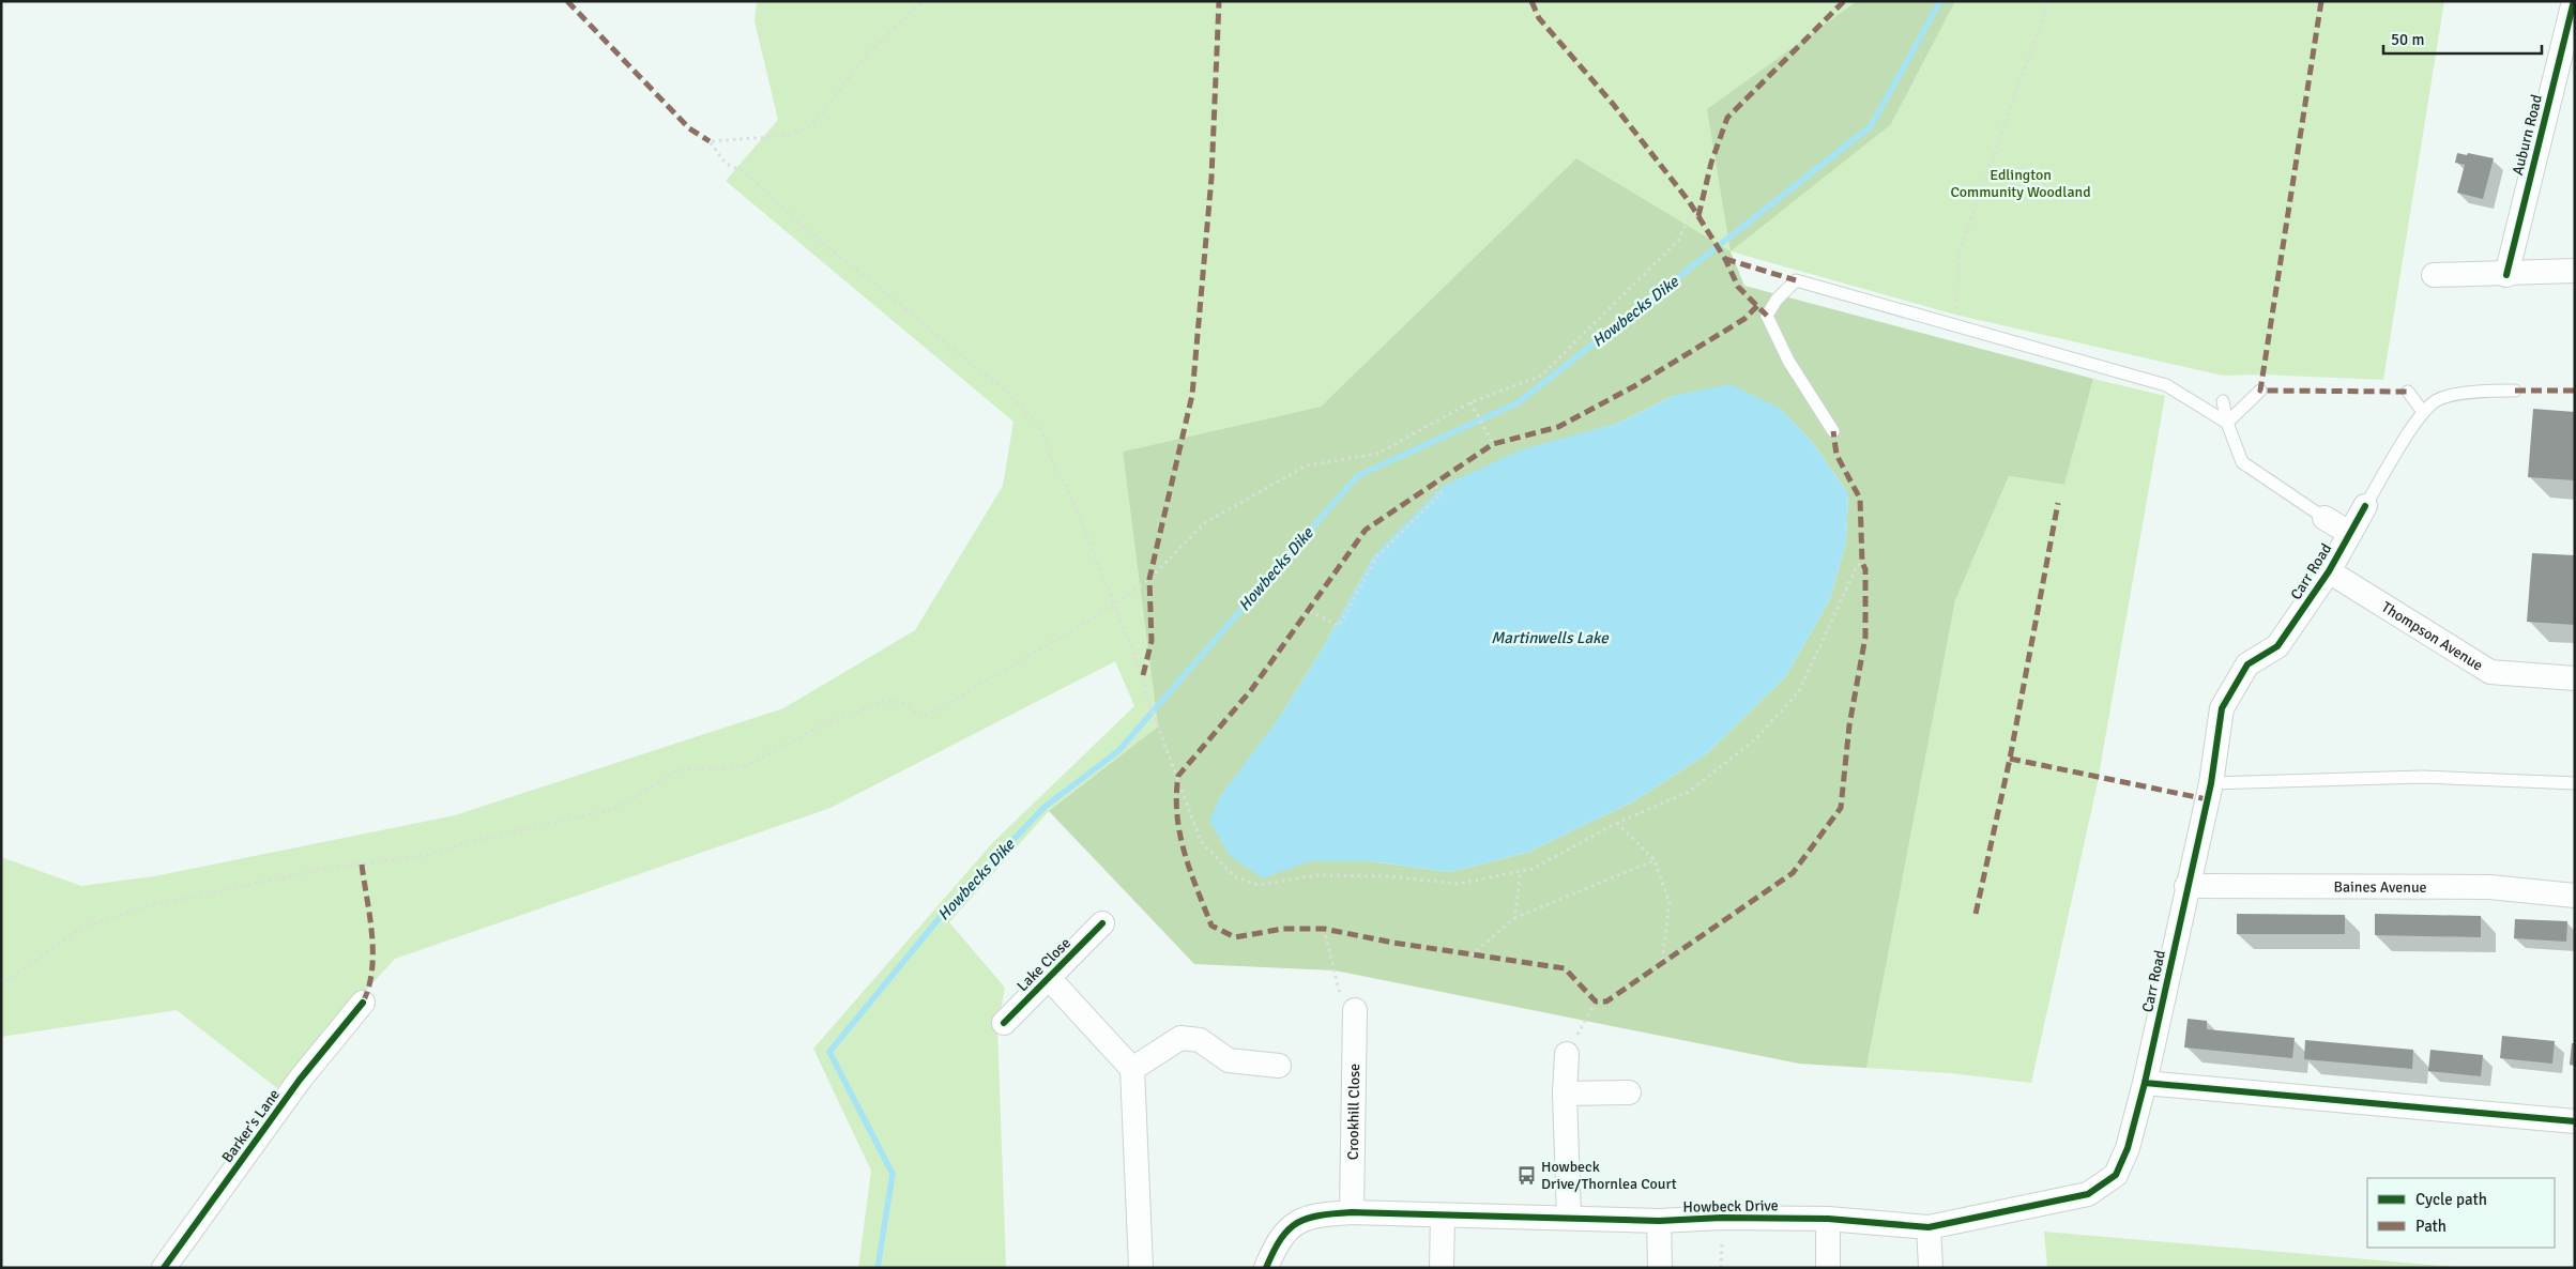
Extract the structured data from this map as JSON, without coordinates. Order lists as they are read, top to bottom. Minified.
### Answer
{"streets":{"street":["Auburn Road","Carr Road","Thompson Avenue","Baines Avenue","Lake Close","Crookhill Close","Barker's Lane","Howbeck Drive"]},"crossings":[["Carr Road","Thompson Avenue"],["Carr Road","Baines Avenue"],["Carr Road","Howbeck Drive"],["Crookhill Close","Howbeck Drive"]],"water":["Howbecks Dike","Martinwells Lake"],"parks":["Edlington Community Woodland"],"places":{"bus stop":["Howbeck Drive/Thornlea Court"]},"legend":["Cycle path","Path"],"scale_bar":"50 m"}
